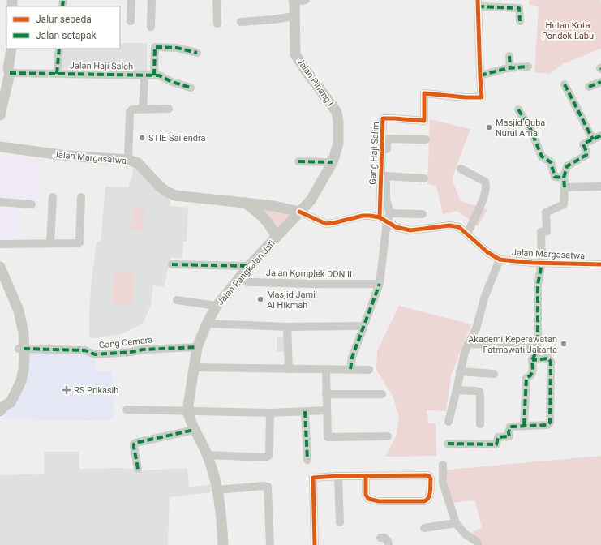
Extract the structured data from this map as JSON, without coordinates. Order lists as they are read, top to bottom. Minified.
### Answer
{"streets":{"main road":["Jalan Pinang I","Jalan Margasatwa","Jalan Pangkalan Jati"],"street":["Jalan Haji Saleh","Gang Haji Salim","Jalan Komplek DDN II","Gang Cemara"]},"crossings":[["Jalan Pinang I","Jalan Margasatwa"],["Jalan Pinang I","Jalan Pangkalan Jati"],["Gang Haji Salim","Jalan Margasatwa"],["Jalan Margasatwa","Jalan Pangkalan Jati"],["Jalan Pangkalan Jati","Jalan Komplek DDN II"],["Jalan Pangkalan Jati","Gang Cemara"]],"parks":["Hutan Kota Pondok Labu"],"places":{"other":["Masjid Quba Nurul Amal","STIE Sailendra","Masjid Jami' Al Hikmah","Akademi Keperawatan Fatmawati Jakarta"],"health":["RS Prikasih"]},"legend":["Jalur sepeda","Jalan setapak"]}
